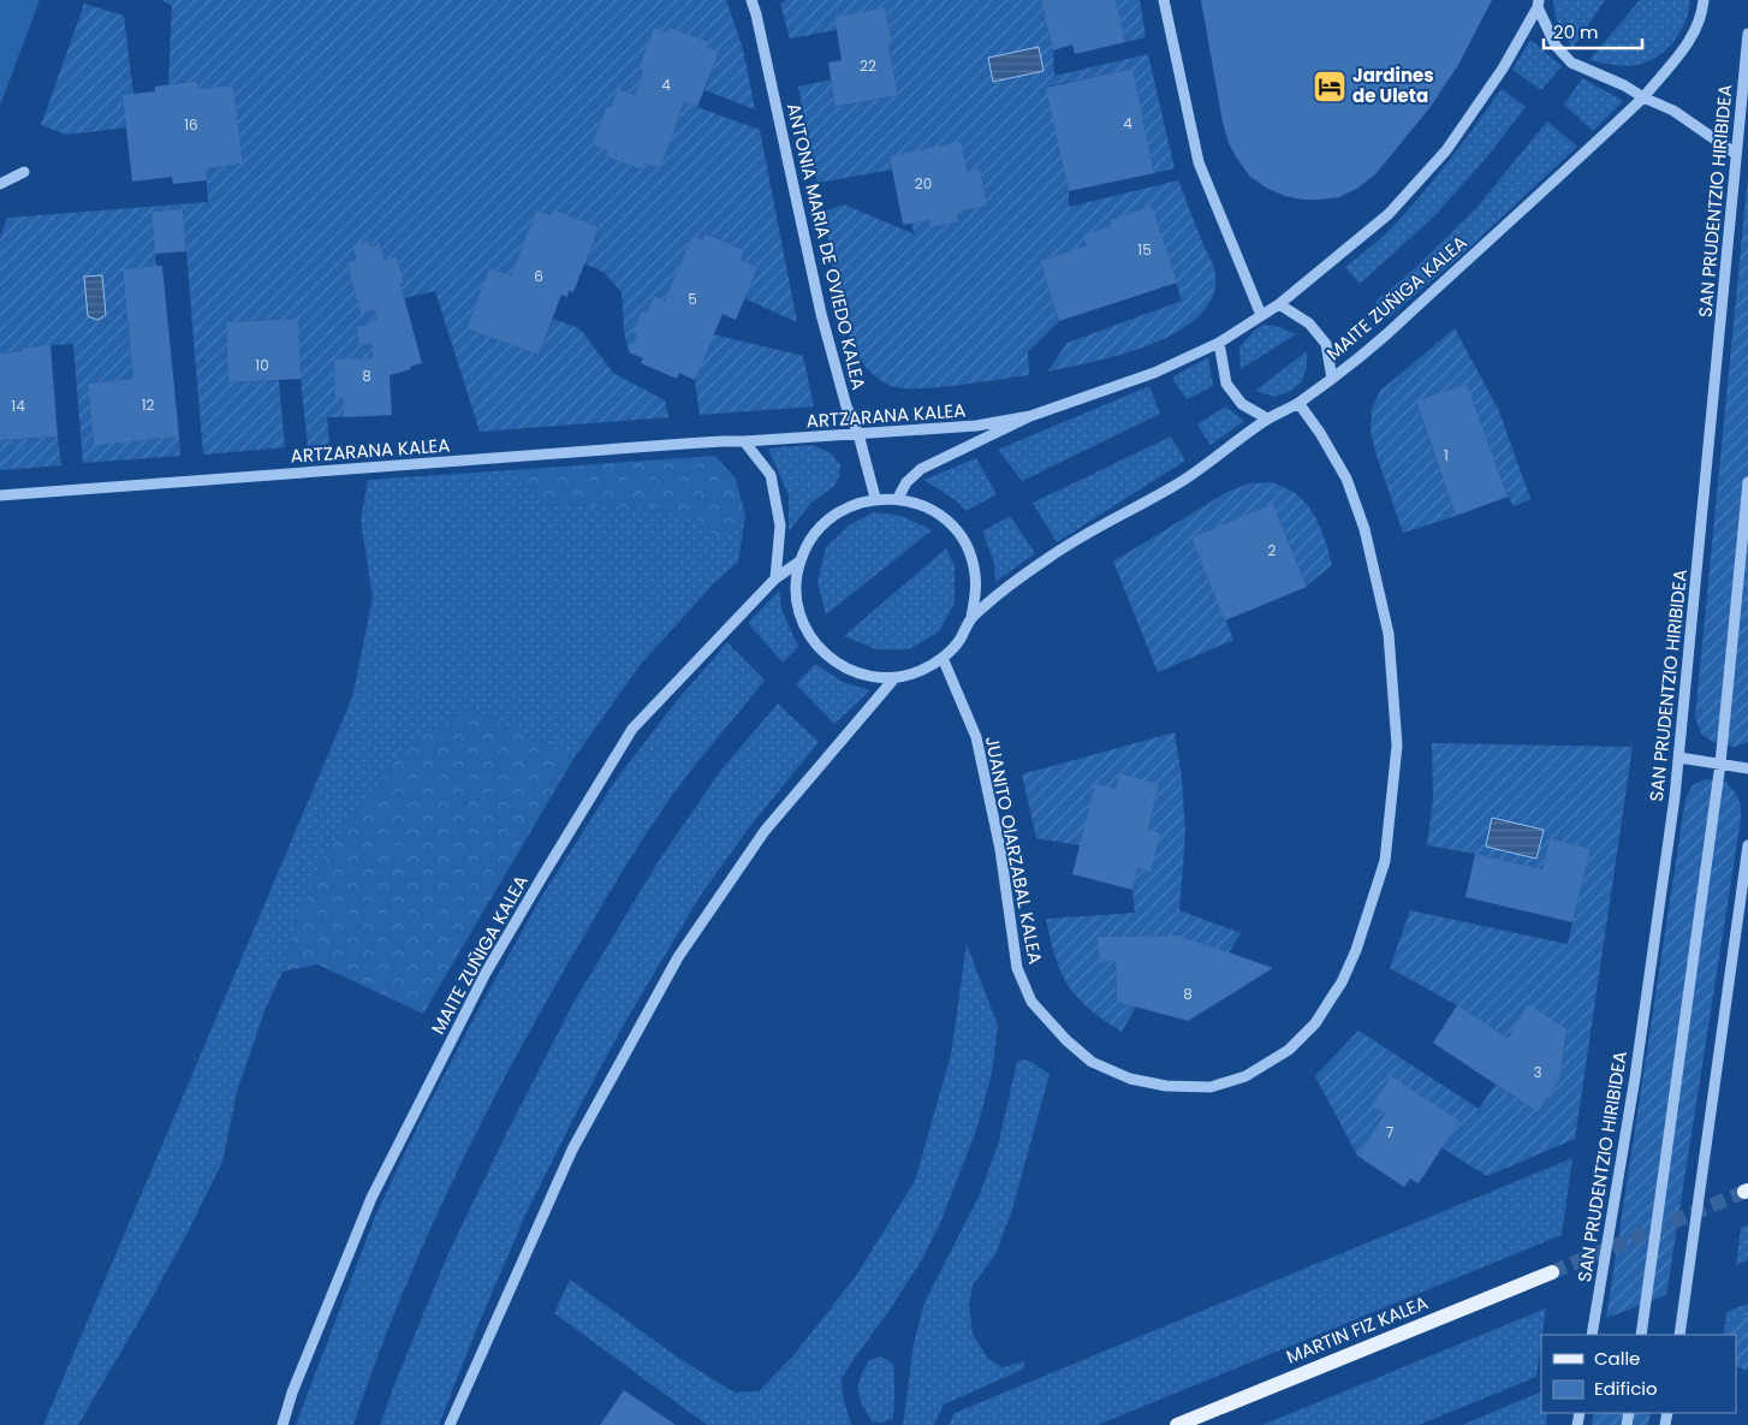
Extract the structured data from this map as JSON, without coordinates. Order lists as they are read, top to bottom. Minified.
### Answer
{"streets":{"main road":["MARTIN FIZ KALEA"],"street":["SAN PRUDENTZIO HIRIBIDEA","ANTONIA MARIA DE OVIEDO KALEA","MAITE ZUÑIGA KALEA","ARTZARANA KALEA","JUANITO OIARZABAL KALEA"]},"crossings":[["ANTONIA MARIA DE OVIEDO KALEA","MAITE ZUÑIGA KALEA"],["ANTONIA MARIA DE OVIEDO KALEA","ARTZARANA KALEA"],["ANTONIA MARIA DE OVIEDO KALEA","JUANITO OIARZABAL KALEA"],["MAITE ZUÑIGA KALEA","JUANITO OIARZABAL KALEA"]],"places":{"hotel":["Jardines de Uleta"]},"house_numbers":["22","4","4","16","20","15","6","5","10","8","12","14","1","2","8","3","7"],"legend":["Calle","Edificio"],"scale_bar":"20 m"}
